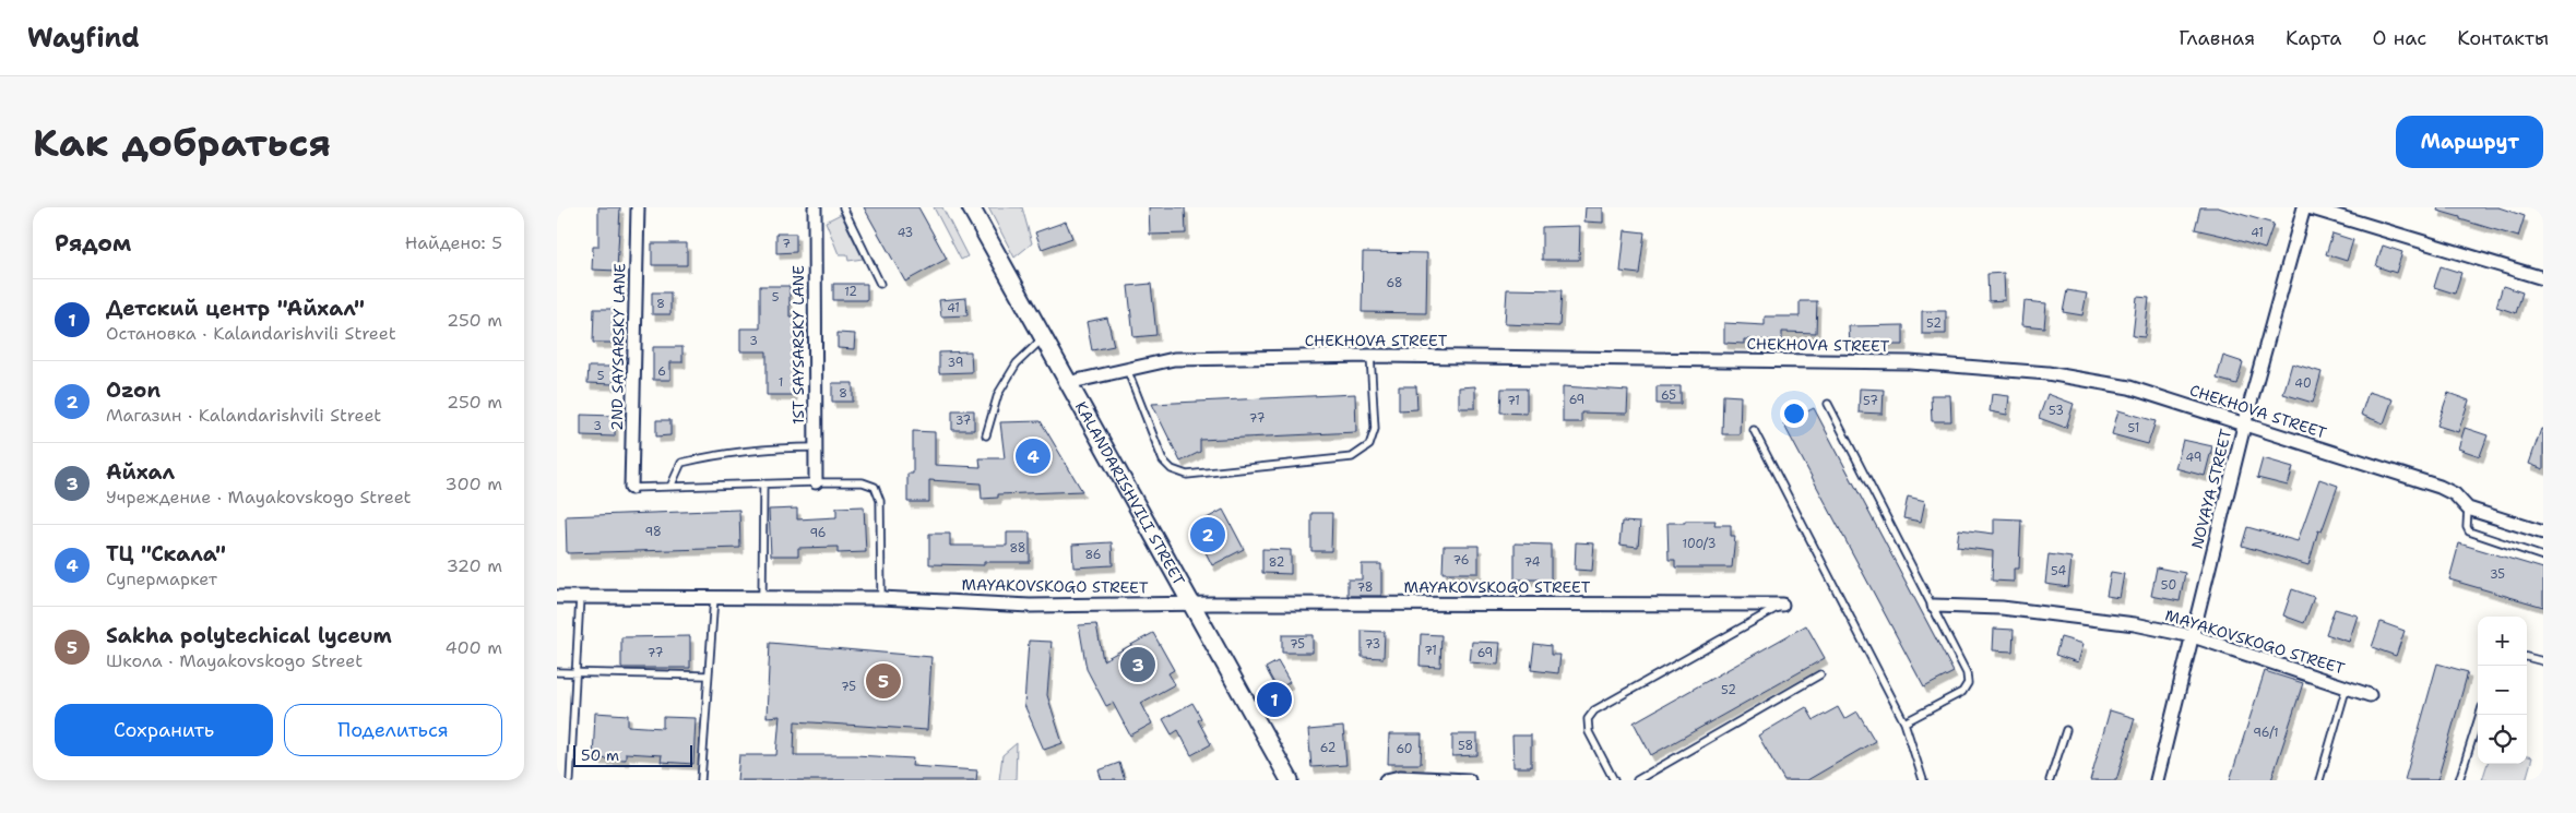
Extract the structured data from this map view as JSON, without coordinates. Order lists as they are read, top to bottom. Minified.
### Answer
{"streets":{"street":["CHEKHOVA STREET","1ST SAYSARSKY LANE","2ND SAYSARSKY LANE","NOVAYA STREET","KALANDARISHVILI STREET","MAYAKOVSKOGO STREET"]},"crossings":[["CHEKHOVA STREET","NOVAYA STREET"],["CHEKHOVA STREET","KALANDARISHVILI STREET"],["NOVAYA STREET","MAYAKOVSKOGO STREET"],["KALANDARISHVILI STREET","MAYAKOVSKOGO STREET"]],"house_numbers":["43","41","7","68","12","5","8","41","52","3","39","6","5","1","40","8","65","69","71","57","53","77","37","3","51","49","98","96","100/3","88","86","76","82","74","54","35","50","78","75","73","71","77","69","75","52","96/1","58","62","60"],"scale_bar":"50 m","page":{"header":"Wayfind","nav":["Главная","Карта","О нас","Контакты"],"buttons":["Маршрут",["Сохранить","Поделиться"]],"title":"Как добраться","heading":["Рядом","Найдено: 5"],"list":[{"mark":"1","name":"Детский центр \"Айхал\"","note":"Остановка · Kalandarishvili Street","value":"250 m"},{"mark":"2","name":"Ozon","note":"Магазин · Kalandarishvili Street","value":"250 m"},{"mark":"3","name":"Айхал","note":"Учреждение · Mayakovskogo Street","value":"300 m"},{"mark":"4","name":"ТЦ \"Скала\"","note":"Супермаркет","value":"320 m"},{"mark":"5","name":"Sakha polytechical lyceum","note":"Школа · Mayakovskogo Street","value":"400 m"}],"pins":["4","2","3","5","1"],"map_buttons":["+","−"],"scale":"50 m"}}
